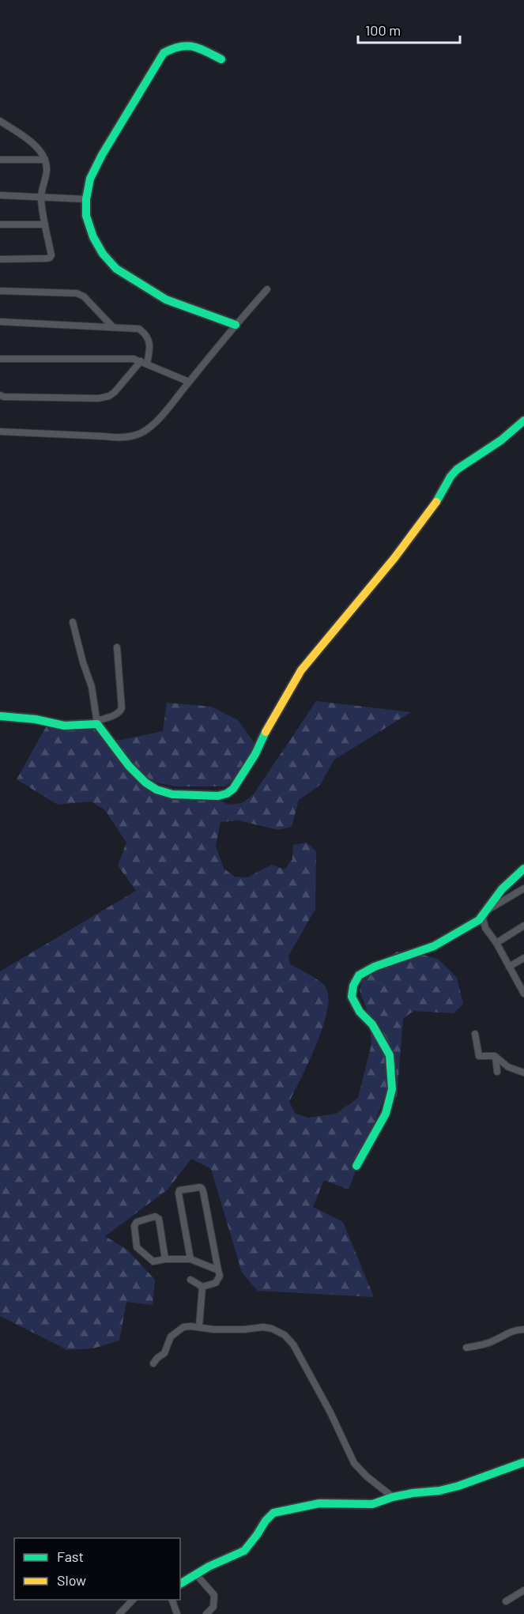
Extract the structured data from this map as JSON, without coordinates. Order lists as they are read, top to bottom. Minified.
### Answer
{"legend":["Fast","Slow"],"scale_bar":"100 m"}
